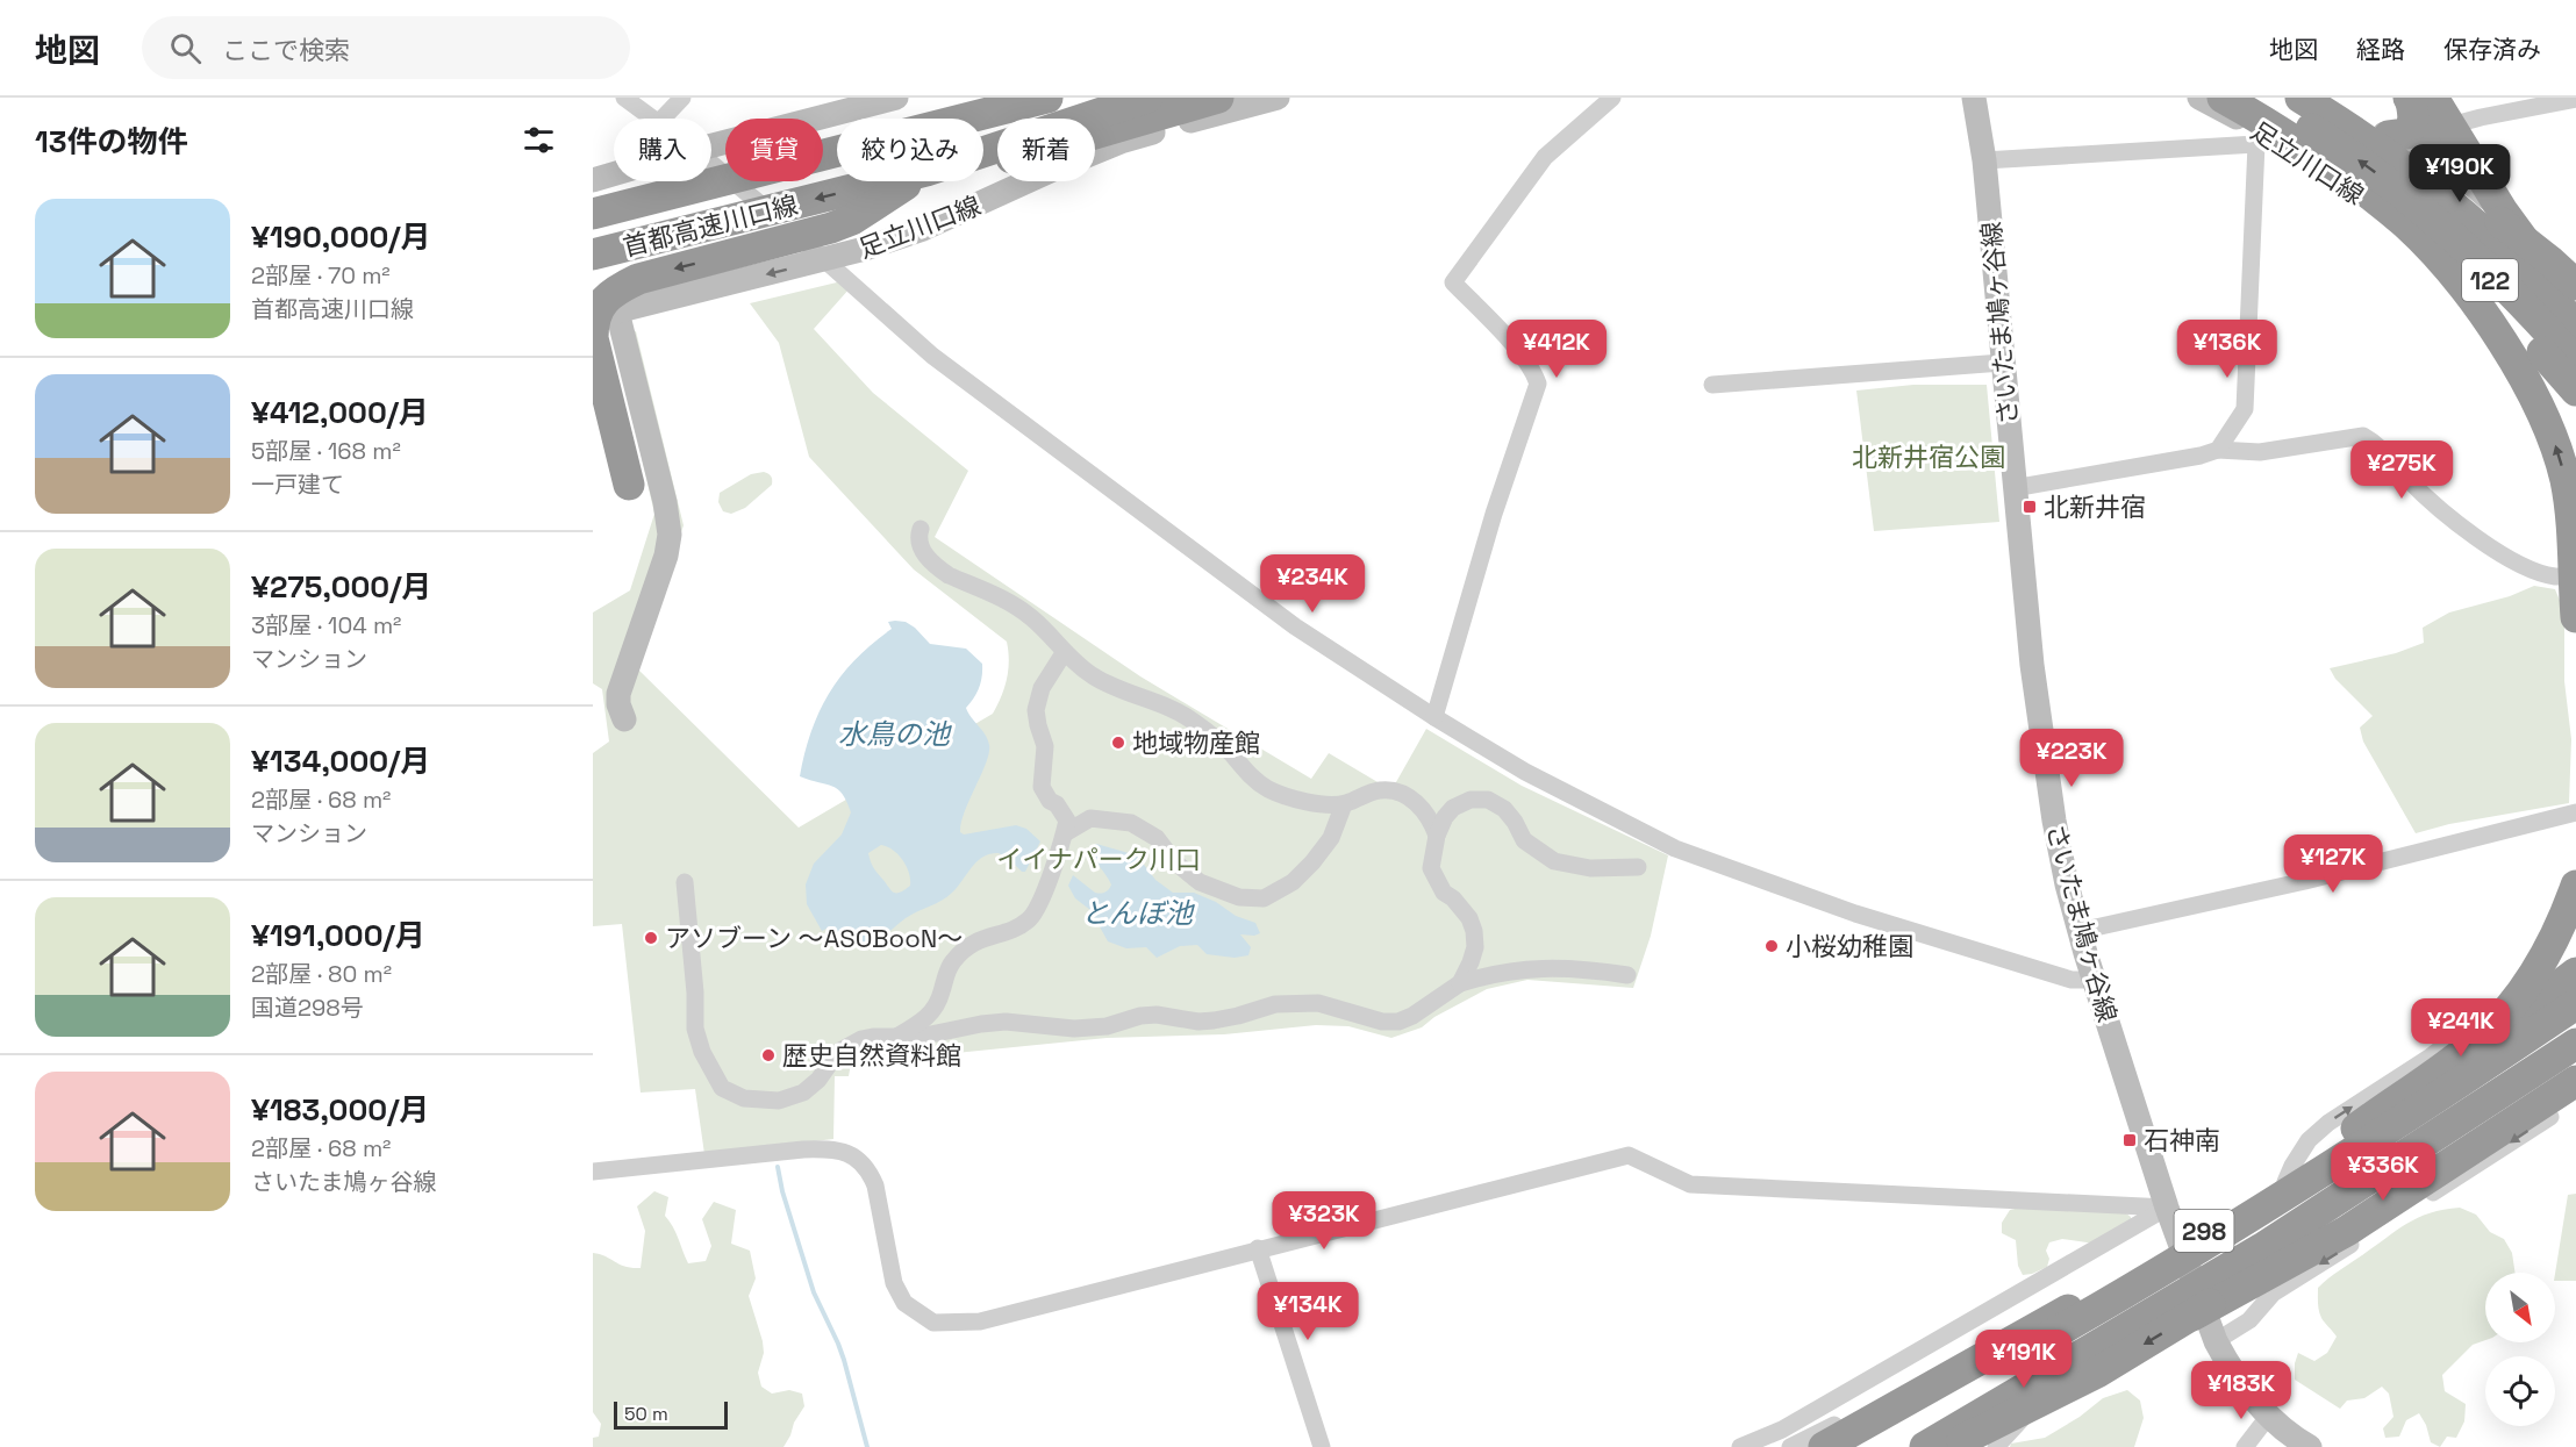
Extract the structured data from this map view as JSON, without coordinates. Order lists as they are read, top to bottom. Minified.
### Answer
{"streets":{"highway":["首都高速川口線","122","298"],"main road":["足立川口線","さいたま鳩ヶ谷線"]},"crossings":[["足立川口線","122"],["さいたま鳩ヶ谷線","298"]],"water":["水鳥の池","とんぼ池"],"parks":["北新井宿公園","イイナパーク川口"],"places":{"transit":["北新井宿","石神南"],"other":["地域物産館","アソブーン ～ASOBooN～","小桜幼稚園","歴史自然資料館"]},"scale_bar":"50 m","north":"bottom right","page":{"header":"地図","search":"ここで検索","nav":["地図","経路","保存済み"],"heading":"13件の物件","chip":["購入","賃貸","絞り込み","新着"],"price":["¥190K","¥412K","¥136K","¥275K","¥234K","¥223K","¥127K","¥241K","¥336K","¥323K","¥134K","¥191K","¥183K"],"list":[{"name":"¥190,000/月","note":"2部屋 · 70 m² · 首都高速川口線"},{"name":"¥412,000/月","note":"5部屋 · 168 m² · 一戸建て"},{"name":"¥275,000/月","note":"3部屋 · 104 m² · マンション"},{"name":"¥134,000/月","note":"2部屋 · 68 m² · マンション"},{"name":"¥191,000/月","note":"2部屋 · 80 m² · 国道298号"},{"name":"¥183,000/月","note":"2部屋 · 68 m² · さいたま鳩ヶ谷線"}],"scale":"50 m"}}
